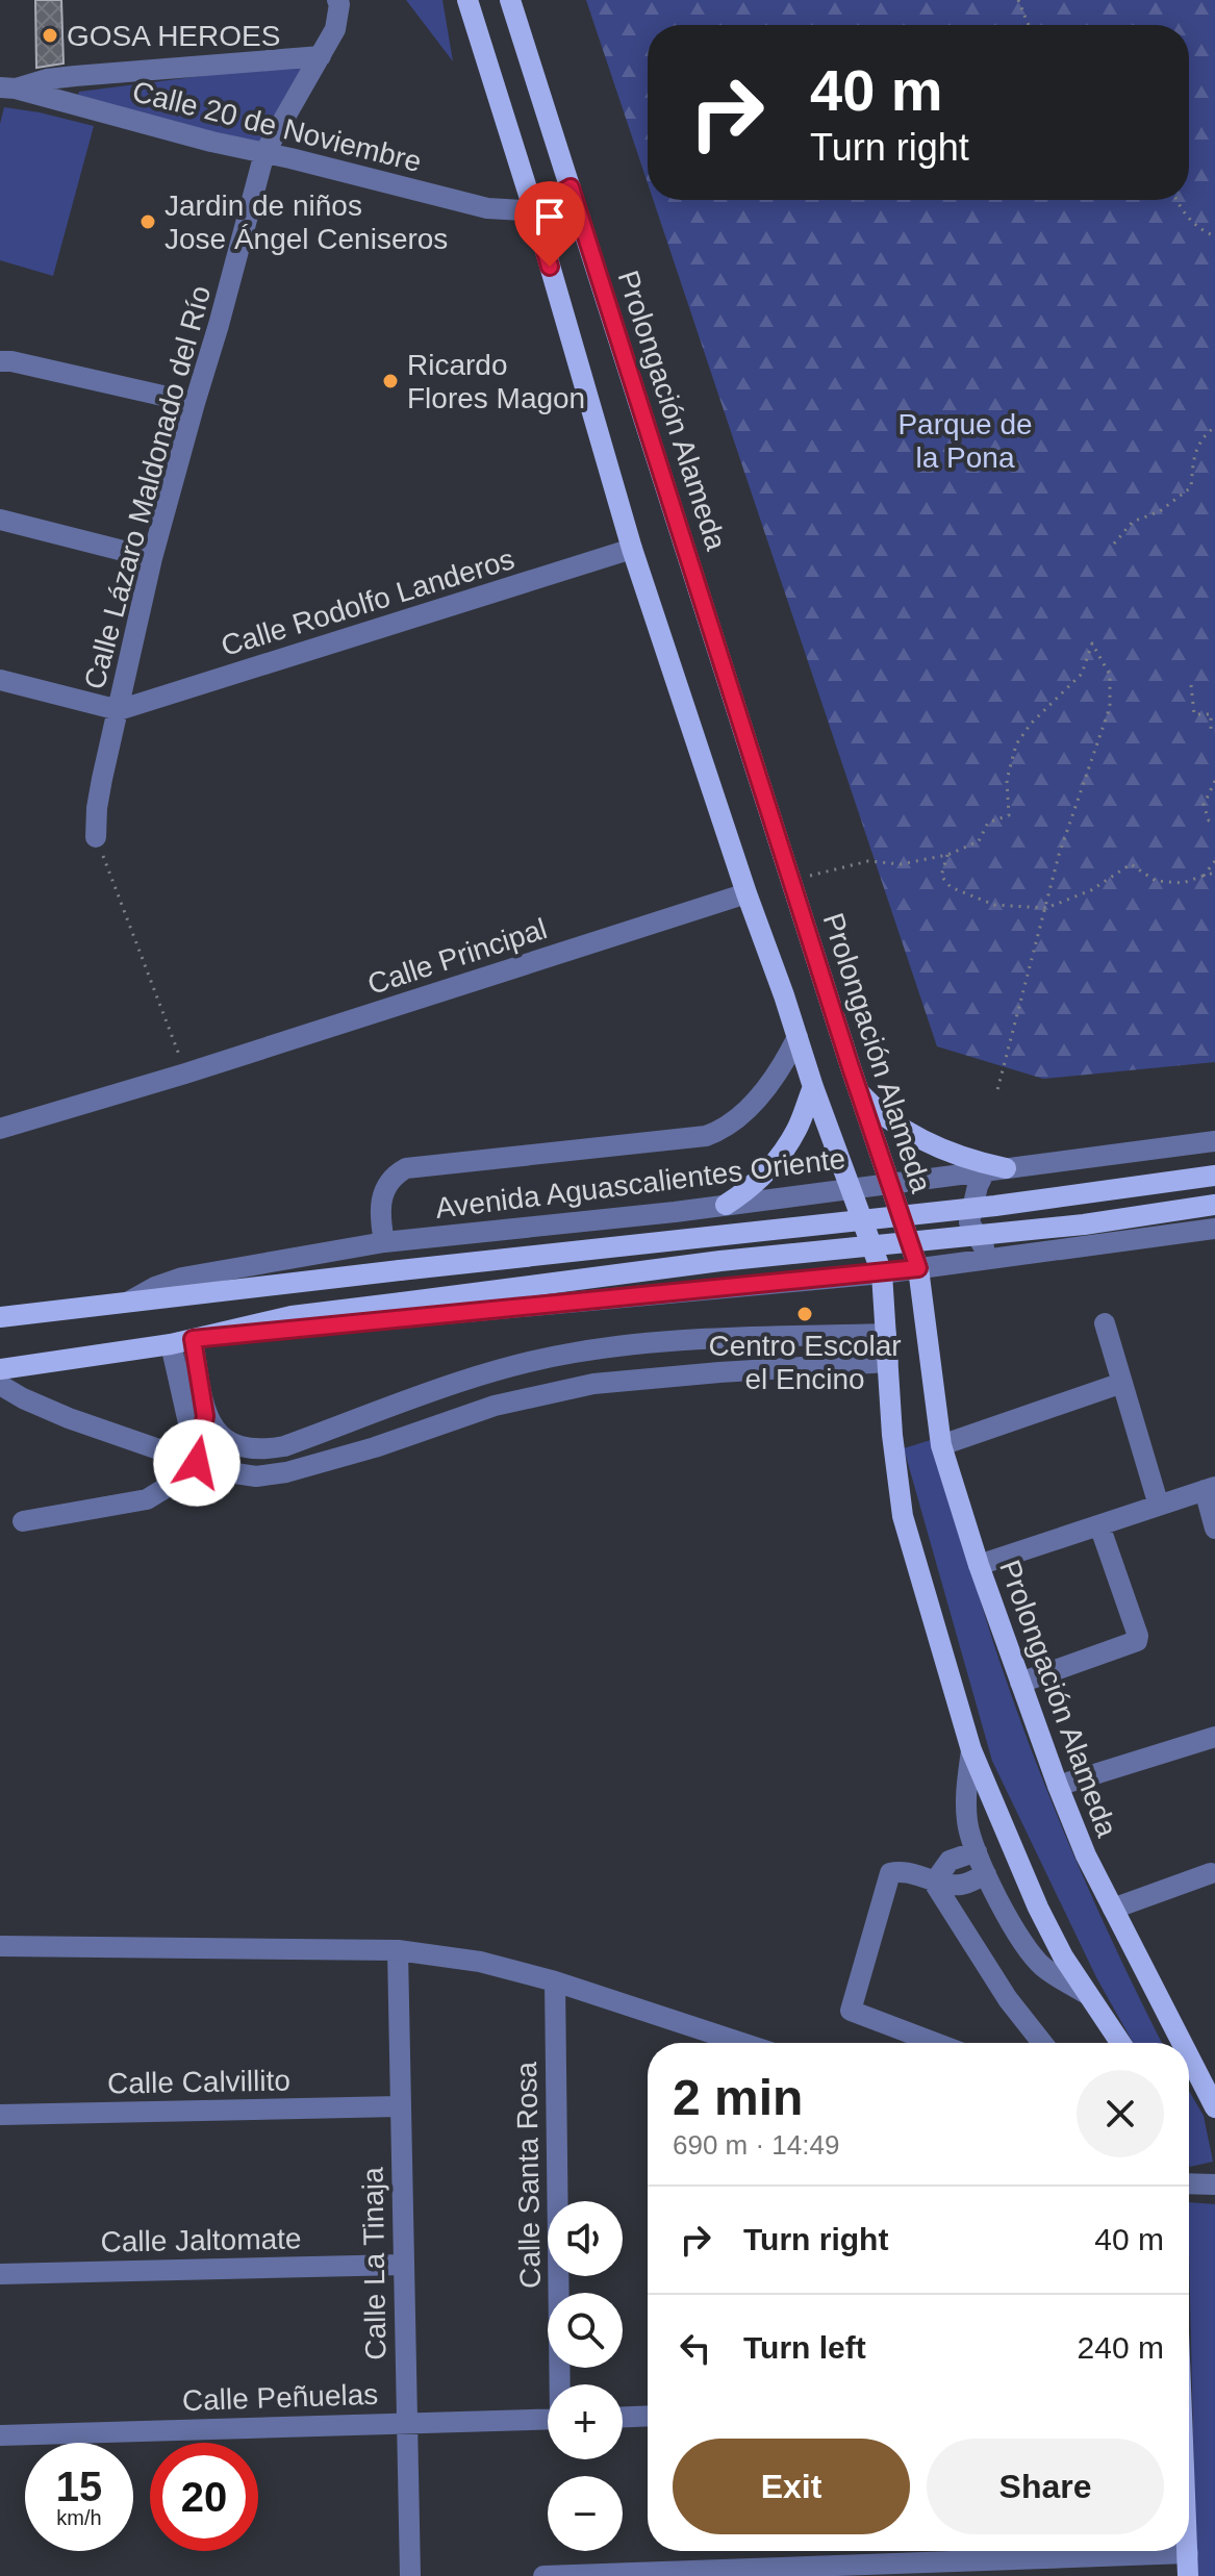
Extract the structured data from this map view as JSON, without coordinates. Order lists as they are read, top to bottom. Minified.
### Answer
{"streets":{"main road":["Prolongación Alameda","Avenida Aguascalientes Oriente"],"street":["Calle 20 de Noviembre","Calle Lázaro Maldonado del Río","Calle Rodolfo Landeros","Calle Principal","Calle Calvillito","Calle Santa Rosa","Calle Jaltomate","Calle La Tinaja","Calle Peñuelas"]},"crossings":[["Calle 20 de Noviembre","Prolongación Alameda"],["Calle 20 de Noviembre","Calle Lázaro Maldonado del Río"],["Prolongación Alameda","Avenida Aguascalientes Oriente"],["Calle Lázaro Maldonado del Río","Calle Rodolfo Landeros"],["Calle Calvillito","Calle La Tinaja"],["Calle Jaltomate","Calle La Tinaja"],["Calle La Tinaja","Calle Peñuelas"]],"parks":["Parque de la Pona"],"places":["GOSA HEROES","Jardin de niños Jose Ángel Ceniseros","Ricardo Flores Magon","Centro Escolar el Encino"],"page":{"turn":["40 m","Turn right"],"heading":["2 min","690 m · 14:49"],"list":[{"name":"Turn right","value":"40 m"},{"name":"Turn left","value":"240 m"}],"map_buttons":["+","−"],"buttons":["Exit","Share"],"speed":"15 km/h","limit":"20"}}
